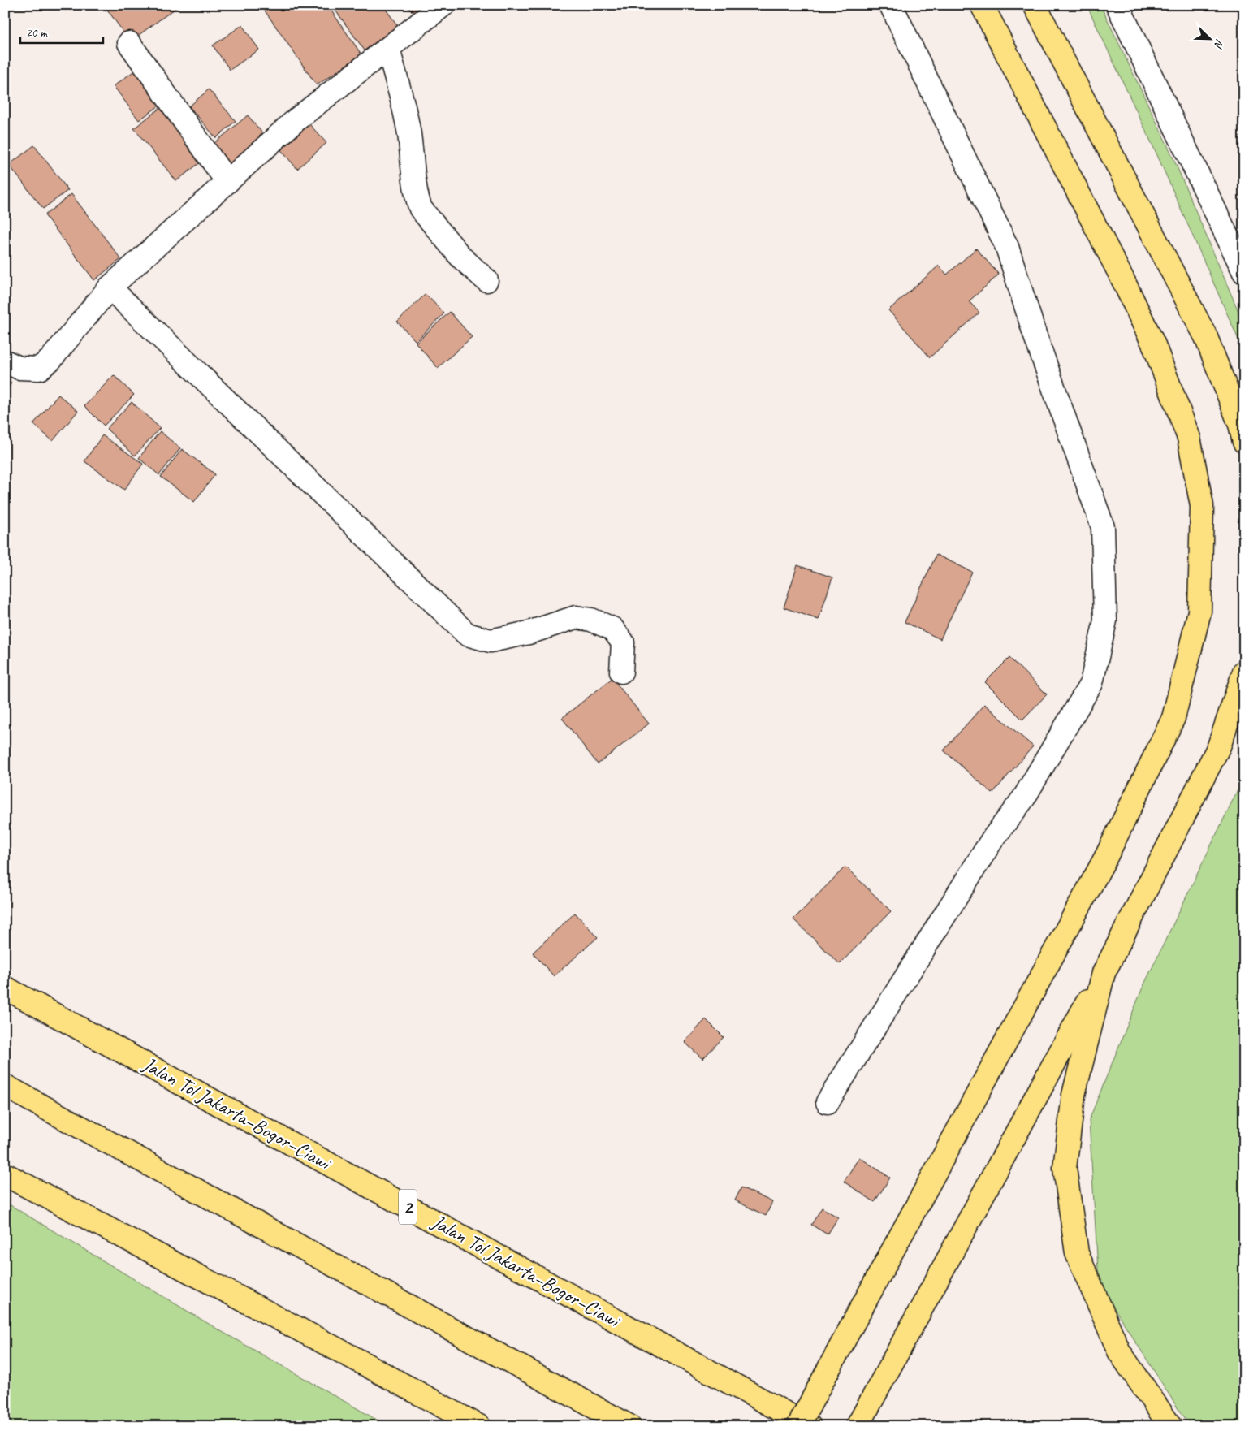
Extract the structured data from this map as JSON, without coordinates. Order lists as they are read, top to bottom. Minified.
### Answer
{"streets":{"highway":["Jalan Tol Jakarta–Bogor–Ciawi","2"]},"scale_bar":"20 m","north":"bottom right"}
